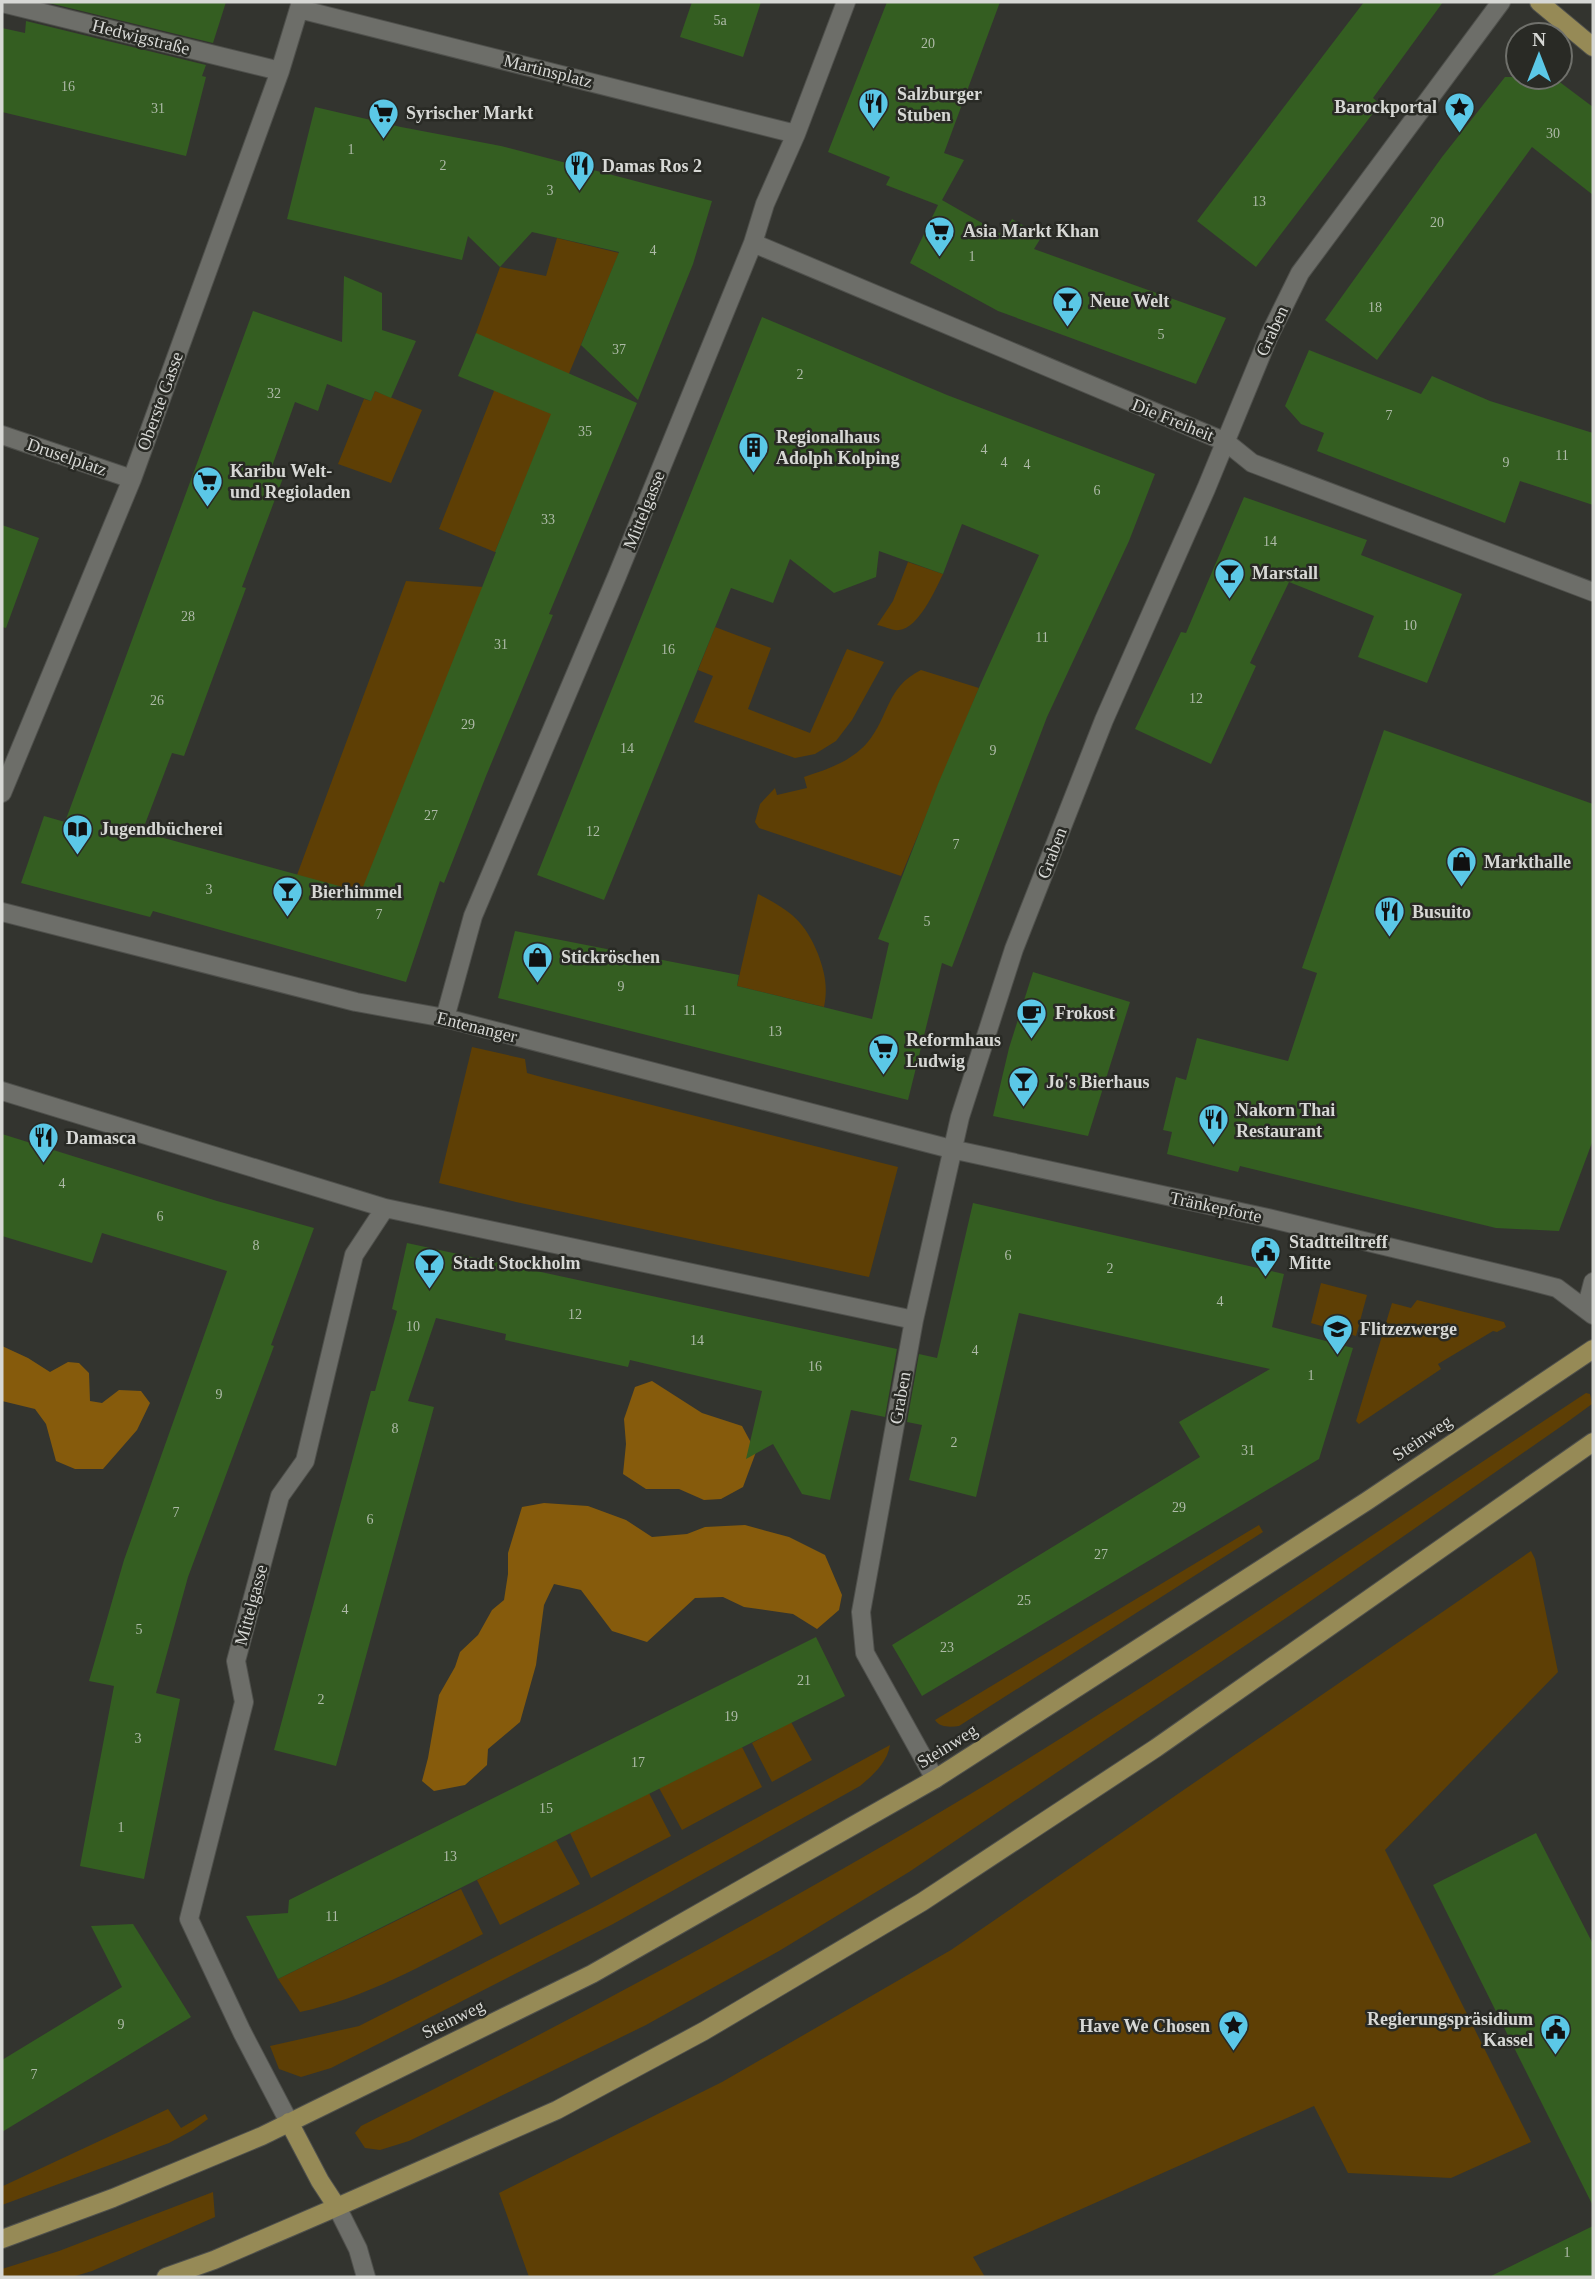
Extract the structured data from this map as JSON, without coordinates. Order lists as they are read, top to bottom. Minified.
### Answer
{"streets":{"main road":["Steinweg"],"street":["Hedwigstraße","Martinsplatz","Graben","Oberste Gasse","Die Freiheit","Druselplatz","Mittelgasse","Entenanger","Tränkepforte"]},"crossings":[["Hedwigstraße","Oberste Gasse"],["Martinsplatz","Oberste Gasse"],["Martinsplatz","Mittelgasse"],["Graben","Die Freiheit"],["Graben","Entenanger"],["Graben","Tränkepforte"],["Graben","Steinweg"],["Oberste Gasse","Druselplatz"],["Die Freiheit","Mittelgasse"],["Mittelgasse","Entenanger"],["Mittelgasse","Steinweg"],["Entenanger","Tränkepforte"]],"places":{"restaurant":["Salzburger Stuben","Damas Ros 2","Busuito","Nakorn Thai Restaurant","Damasca"],"place":["Barockportal","Have We Chosen"],"supermarket":["Syrischer Markt","Asia Markt Khan","Karibu Welt- und Regioladen","Reformhaus Ludwig"],"bar":["Neue Welt","Marstall","Bierhimmel","Jo's Bierhaus","Stadt Stockholm"],"building":["Regionalhaus Adolph Kolping"],"library":["Jugendbücherei"],"shop":["Markthalle","Stickröschen"],"cafe":["Frokost"],"public building":["Stadtteiltreff Mitte","Regierungspräsidium Kassel"],"school or university":["Flitzezwerge"]},"house_numbers":["5a","20","16","31","30","1","2","3","13","20","4","1","18","5","37","2","32","7","35","4","11","4","9","4","6","33","14","28","10","11","31","16","12","26","29","14","9","27","12","7","3","7","5","9","11","13","4","6","8","6","2","4","12","10","14","4","16","1","9","8","2","31","29","7","6","27","25","4","5","23","21","2","19","3","17","15","1","13","11","9","7","1"],"north":"top"}
